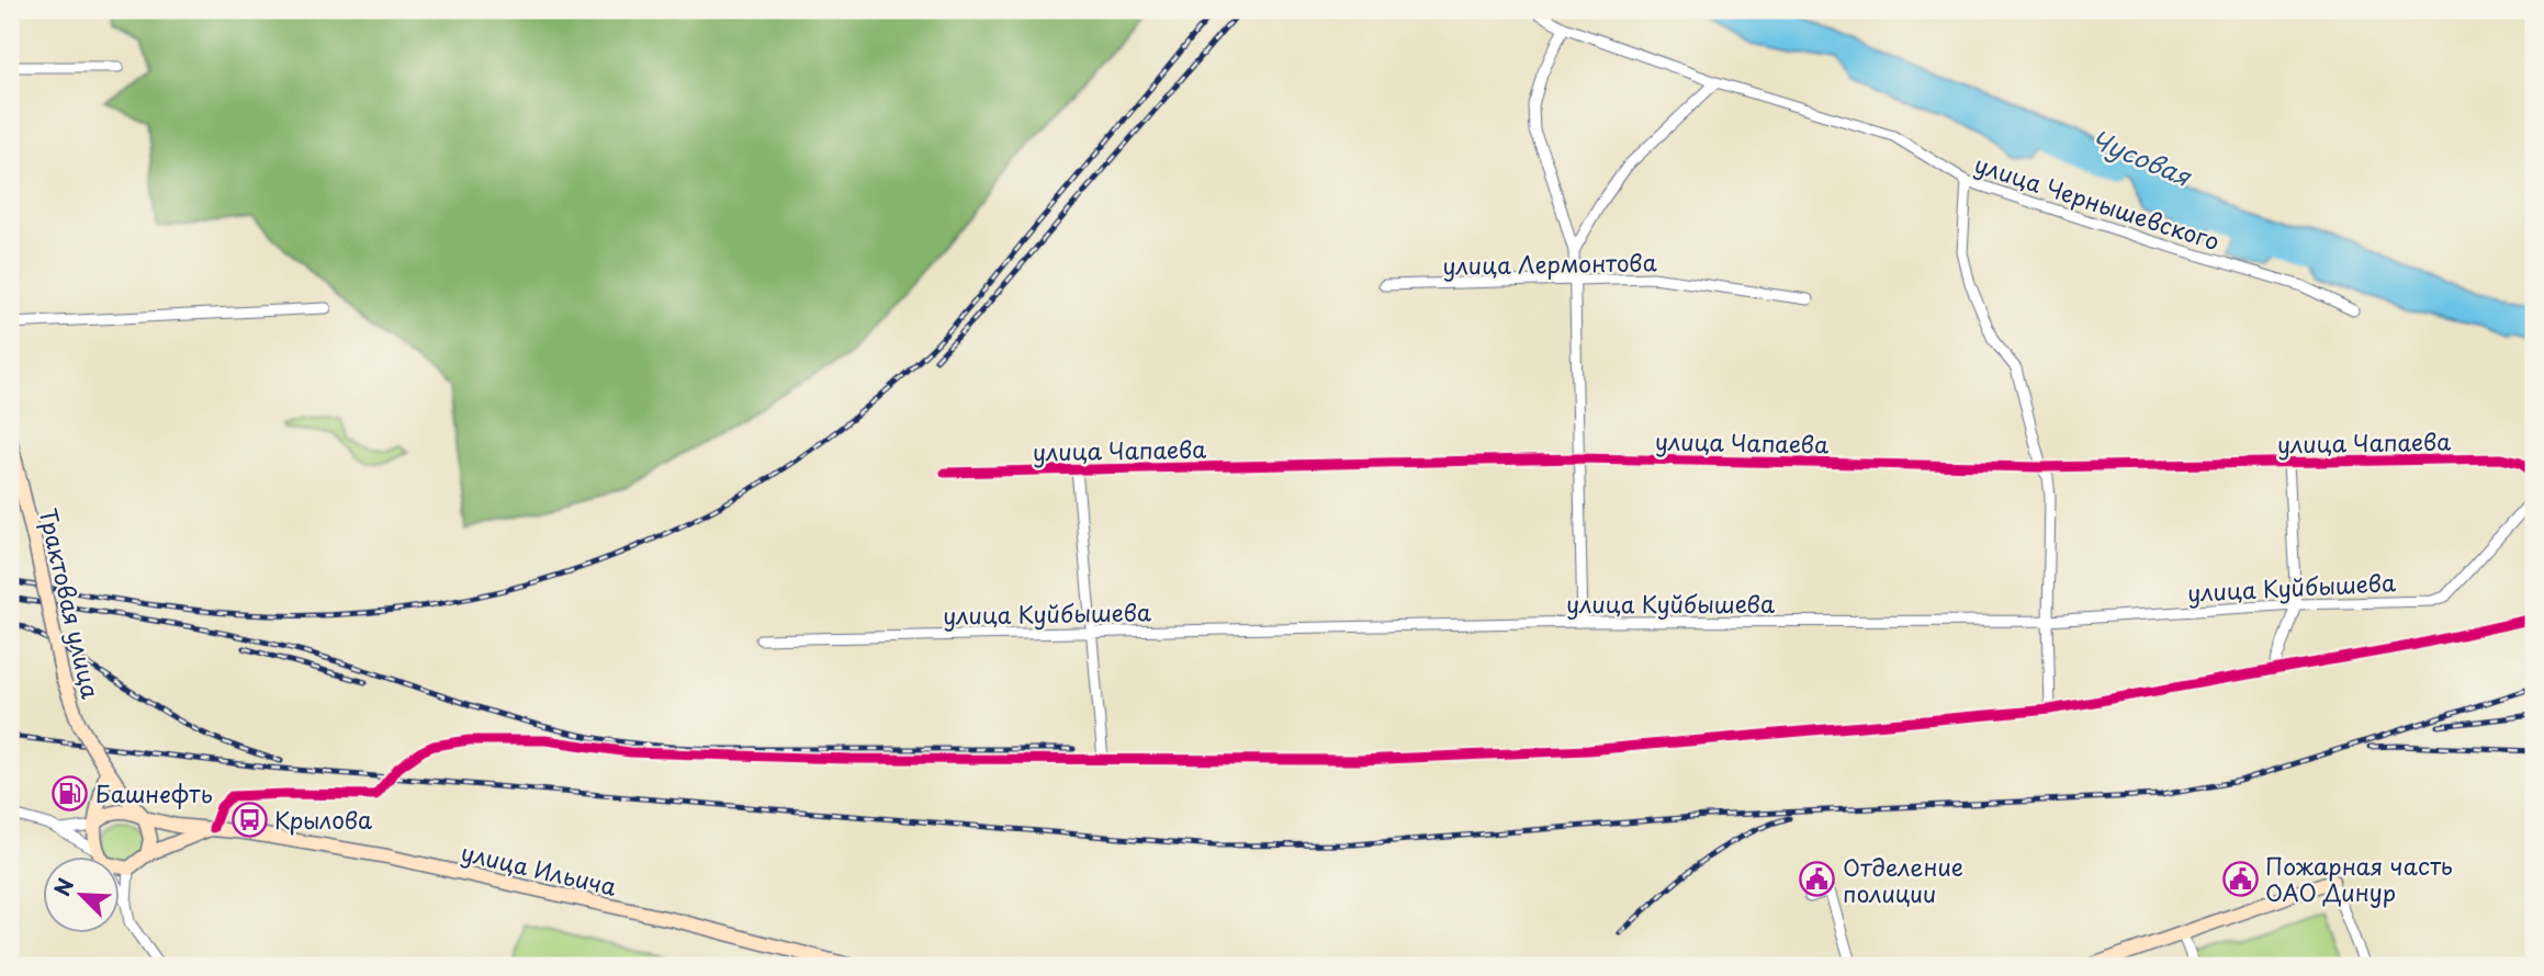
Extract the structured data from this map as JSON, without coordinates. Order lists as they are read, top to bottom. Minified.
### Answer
{"streets":{"street":["улица Чернышевского","улица Лермонтова","улица Чапаева","улица Куйбышева","Трактовая улица","улица Ильича"]},"crossings":[["Трактовая улица","улица Ильича"]],"water":["Чусовая"],"places":{"fuel station":["Башнефть"],"bus stop":["Крылова"],"public building":["Пожарная часть ОАО Динур","Отделение полиции"]},"north":"top left"}
